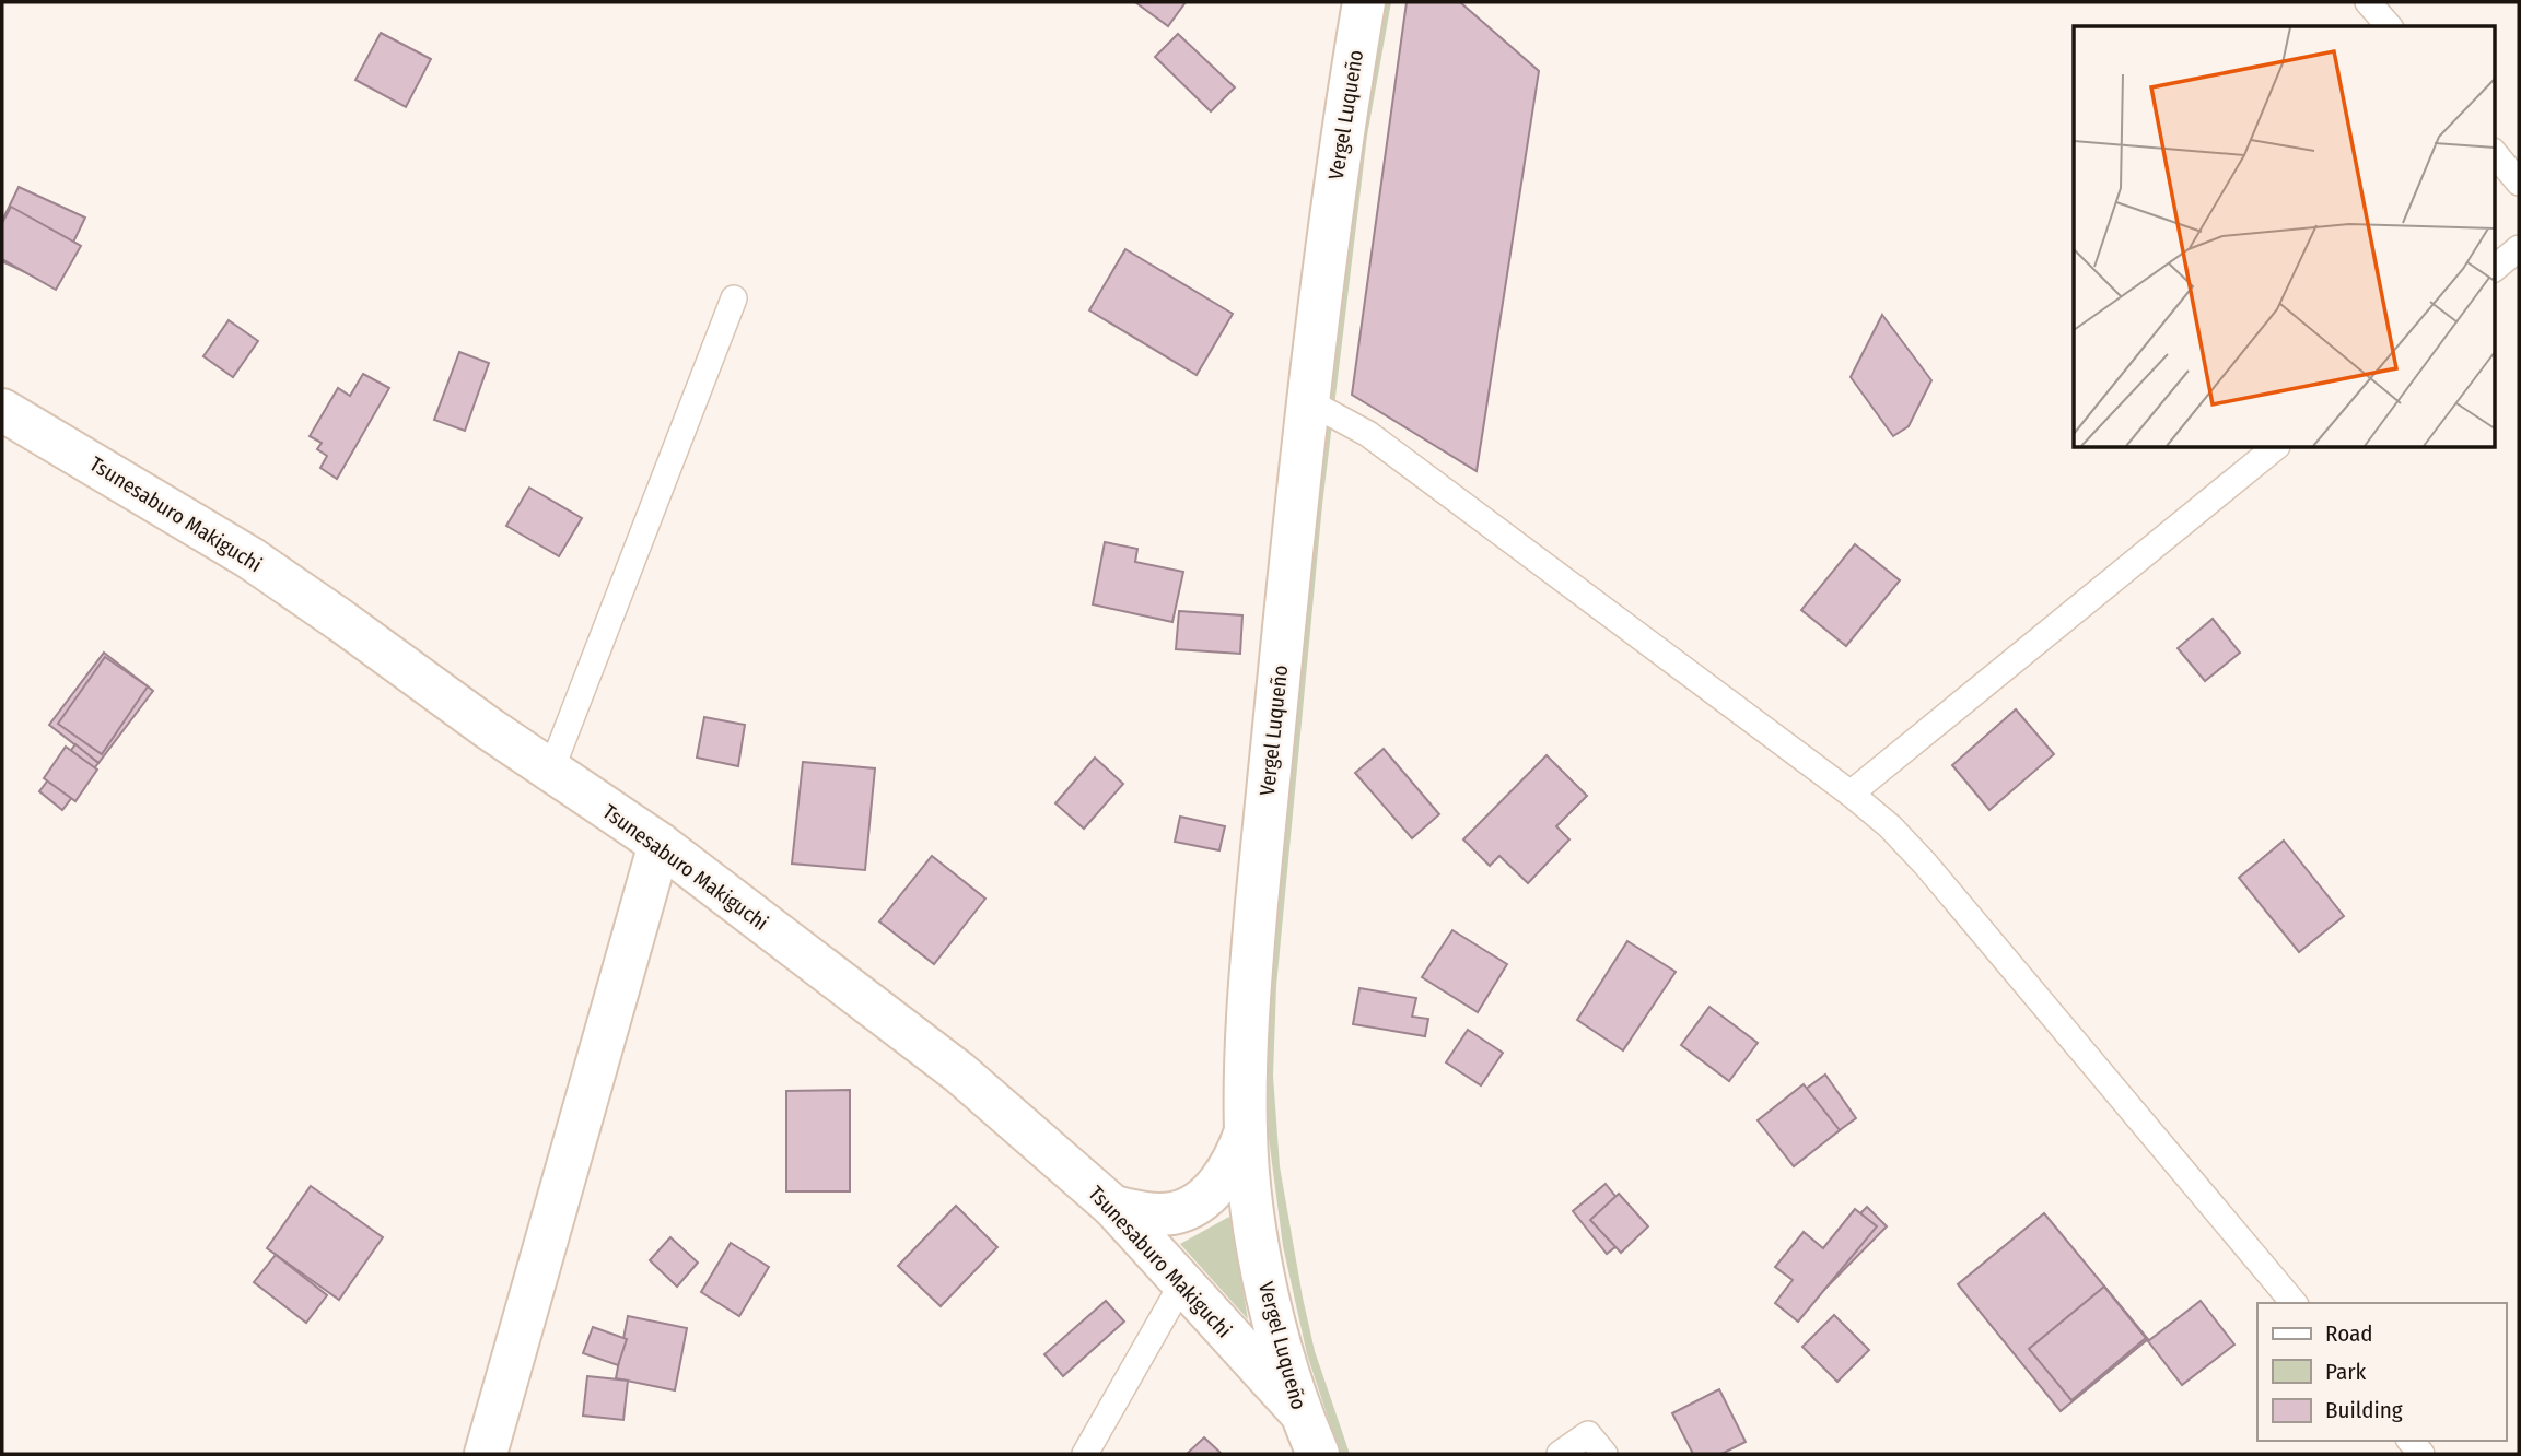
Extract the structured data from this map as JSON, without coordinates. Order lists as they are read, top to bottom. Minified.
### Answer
{"streets":{"street":["Vergel Luqueño","Tsunesaburo Makiguchi"]},"crossings":[["Vergel Luqueño","Tsunesaburo Makiguchi"]],"legend":["Road","Park","Building"]}
